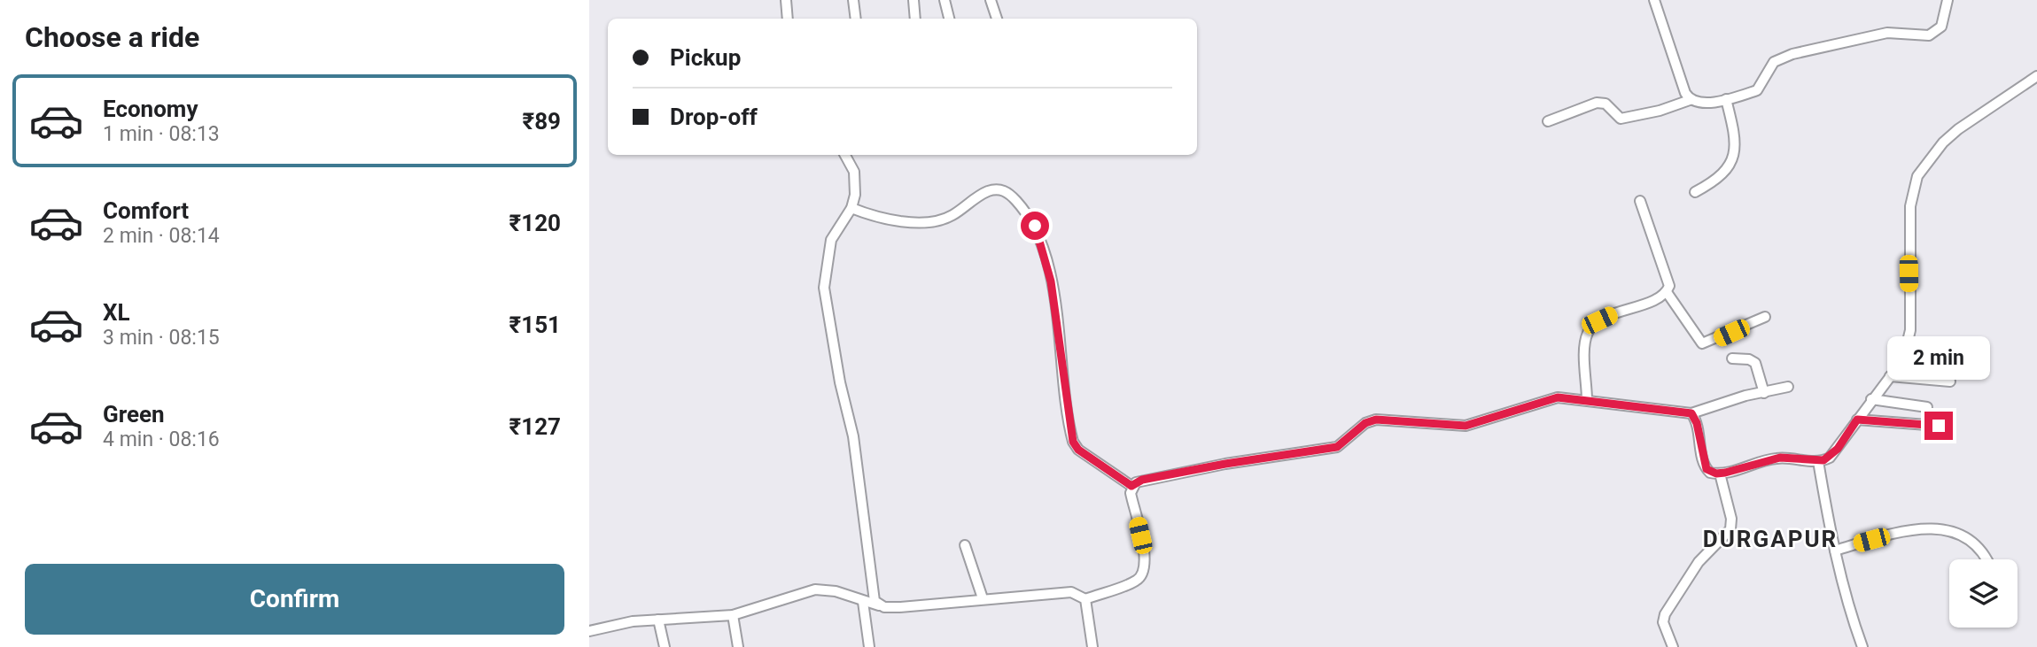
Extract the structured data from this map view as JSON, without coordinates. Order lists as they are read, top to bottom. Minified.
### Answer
{"districts":["DURGAPUR"],"page":{"heading":"Choose a ride","banner":["Pickup","Drop-off"],"list":[{"name":"Economy","note":"1 min · 08:13","value":"₹89"},{"name":"Comfort","note":"2 min · 08:14","value":"₹120"},{"name":"XL","note":"3 min · 08:15","value":"₹151"},{"name":"Green","note":"4 min · 08:16","value":"₹127"}],"bubble":"2 min","buttons":"Confirm"}}
